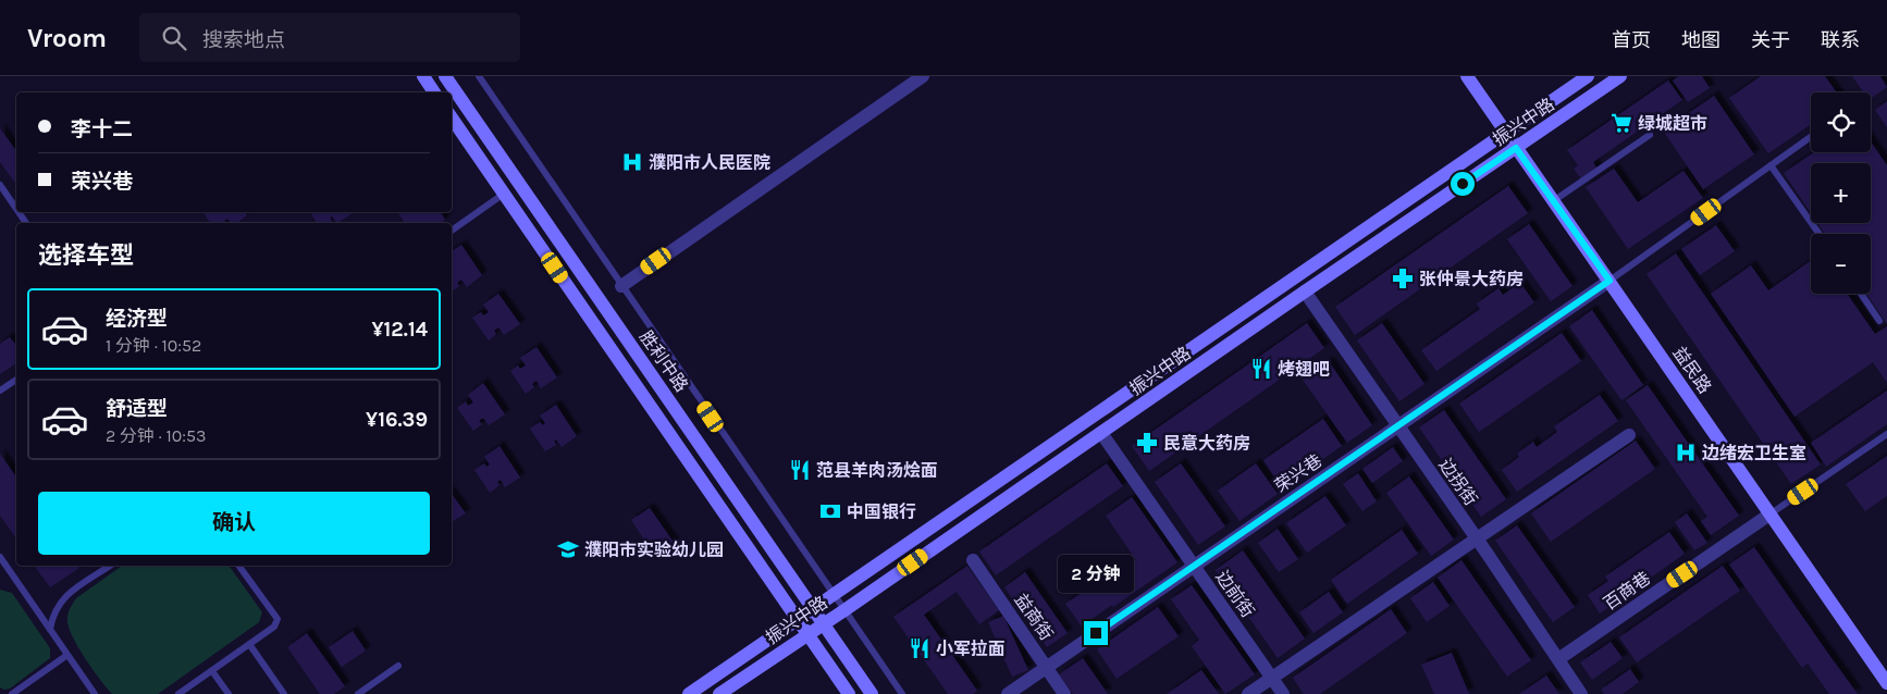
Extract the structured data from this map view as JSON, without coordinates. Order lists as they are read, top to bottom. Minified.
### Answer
{"streets":{"street":["振兴中路","胜利中路","益民路","荣兴巷","边拐街","百商巷","边前街","益商街"]},"crossings":[["振兴中路","胜利中路"],["振兴中路","益民路"],["振兴中路","边拐街"],["振兴中路","边前街"],["益民路","荣兴巷"],["益民路","百商巷"],["荣兴巷","边拐街"],["荣兴巷","边前街"],["荣兴巷","益商街"],["边拐街","百商巷"]],"places":{"supermarket":["绿城超市"],"hospital":["濮阳市人民医院","边绪宏卫生室"],"pharmacy":["张仲景大药房","民意大药房"],"restaurant":["烤翅吧","范县羊肉汤烩面","小军拉面"],"bank":["中国银行"],"school or university":["濮阳市实验幼儿园"]},"page":{"header":"Vroom","search":"搜索地点","nav":["首页","地图","关于","联系"],"map_buttons":["+","−"],"banner":["李十二","荣兴巷"],"heading":"选择车型","list":[{"name":"经济型","note":"1 分钟 · 10:52","value":"¥12.14"},{"name":"舒适型","note":"2 分钟 · 10:53","value":"¥16.39"}],"buttons":"确认","bubble":"2 分钟"}}
